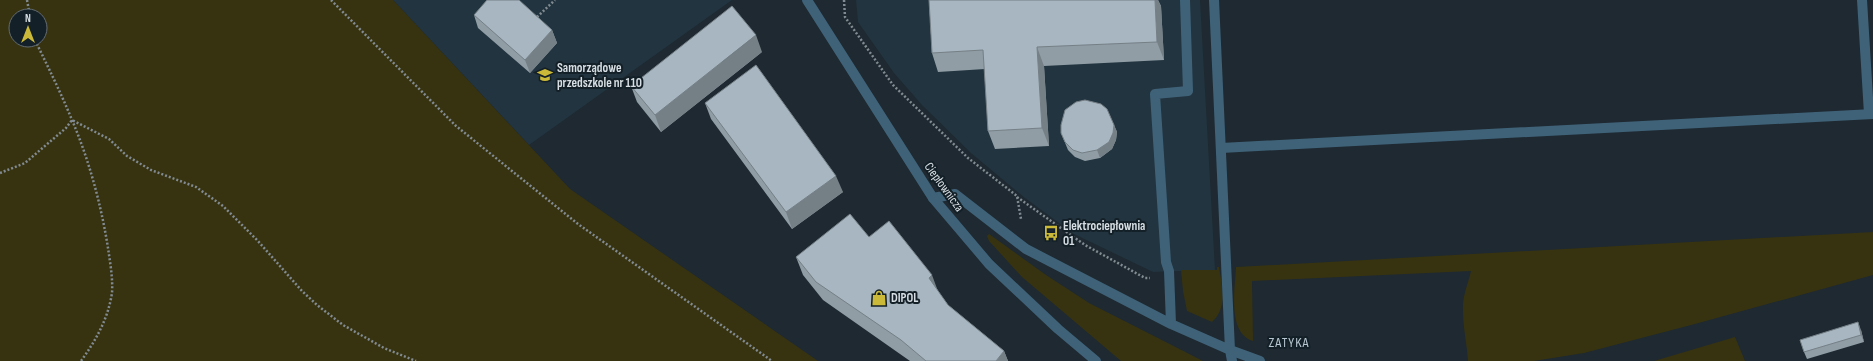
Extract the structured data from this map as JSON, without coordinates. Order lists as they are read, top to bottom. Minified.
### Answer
{"streets":{"street":["Ciepłownicza"]},"districts":["ZATYKA"],"places":{"school or university":["Samorządowe przedszkole nr 110"],"bus stop":["Elektrociepłownia 01"],"shop":["DIPOL"]},"north":"top"}
